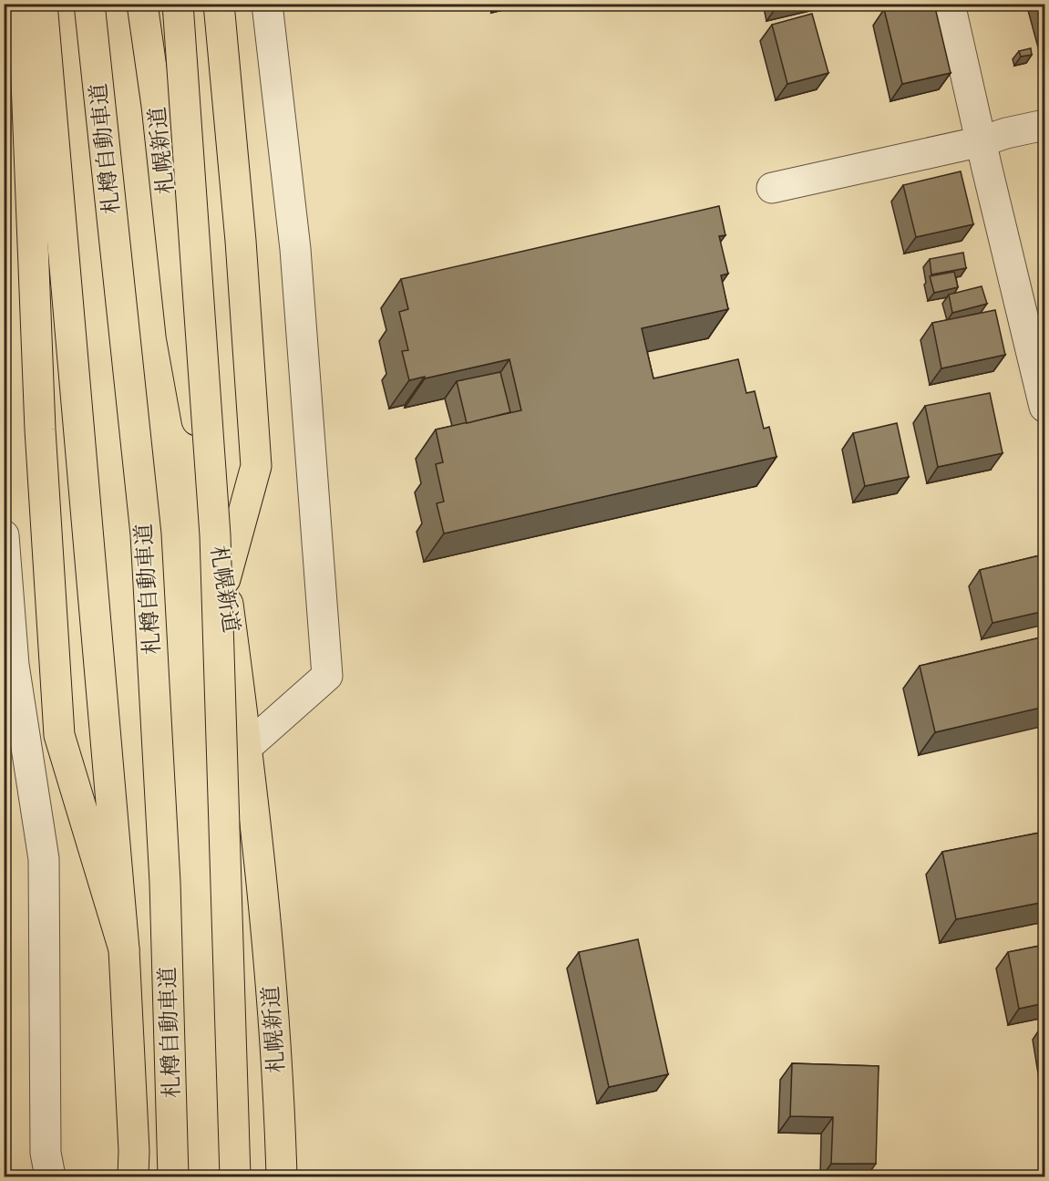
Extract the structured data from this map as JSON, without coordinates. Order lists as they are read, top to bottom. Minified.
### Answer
{"streets":{"highway":["札樽自動車道","札幌新道"]}}
